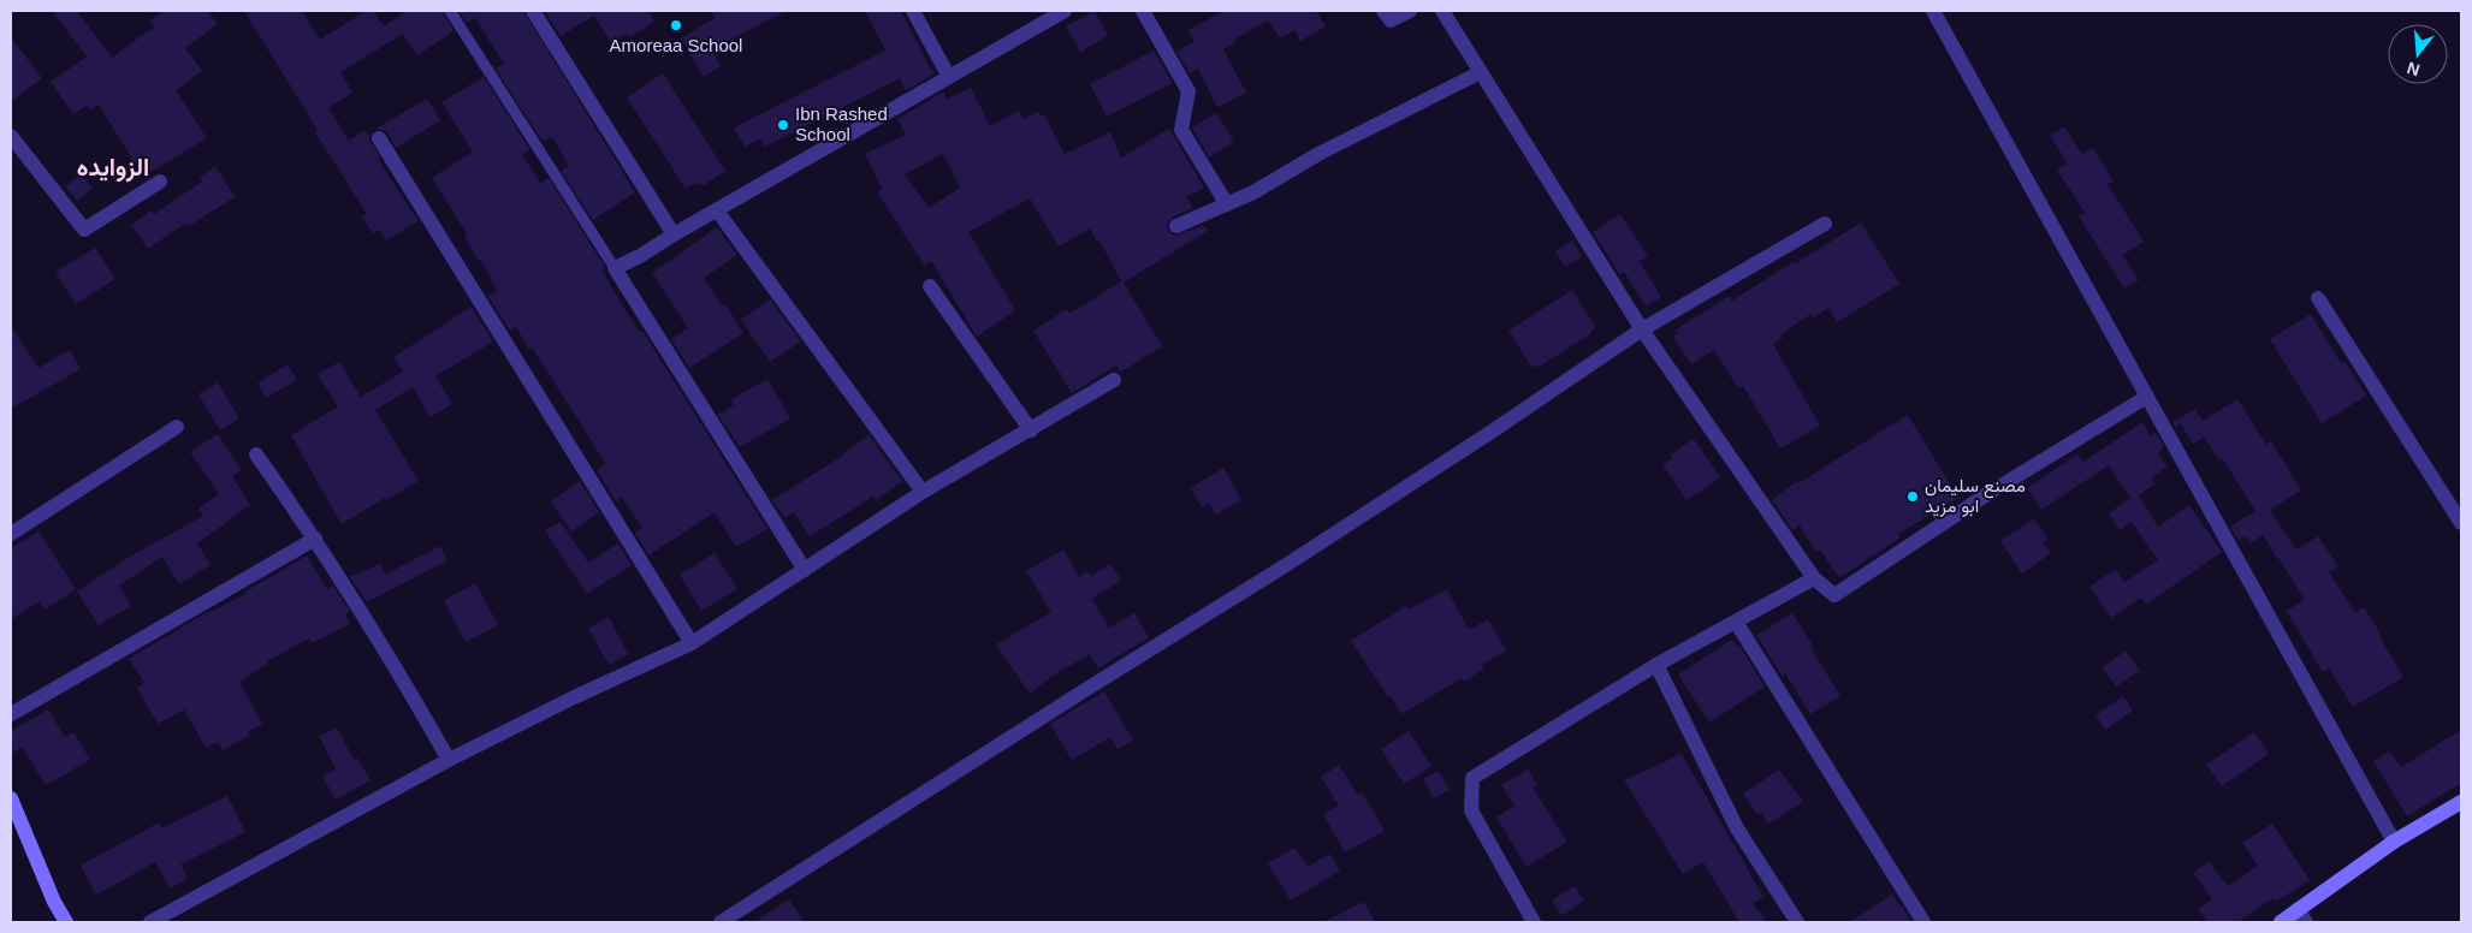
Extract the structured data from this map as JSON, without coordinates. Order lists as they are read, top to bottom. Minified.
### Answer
{"districts":["الزوايده"],"places":["Amoreaa School","Ibn Rashed School","مصنع سليمان ابو مزيد"],"north":"bottom"}
